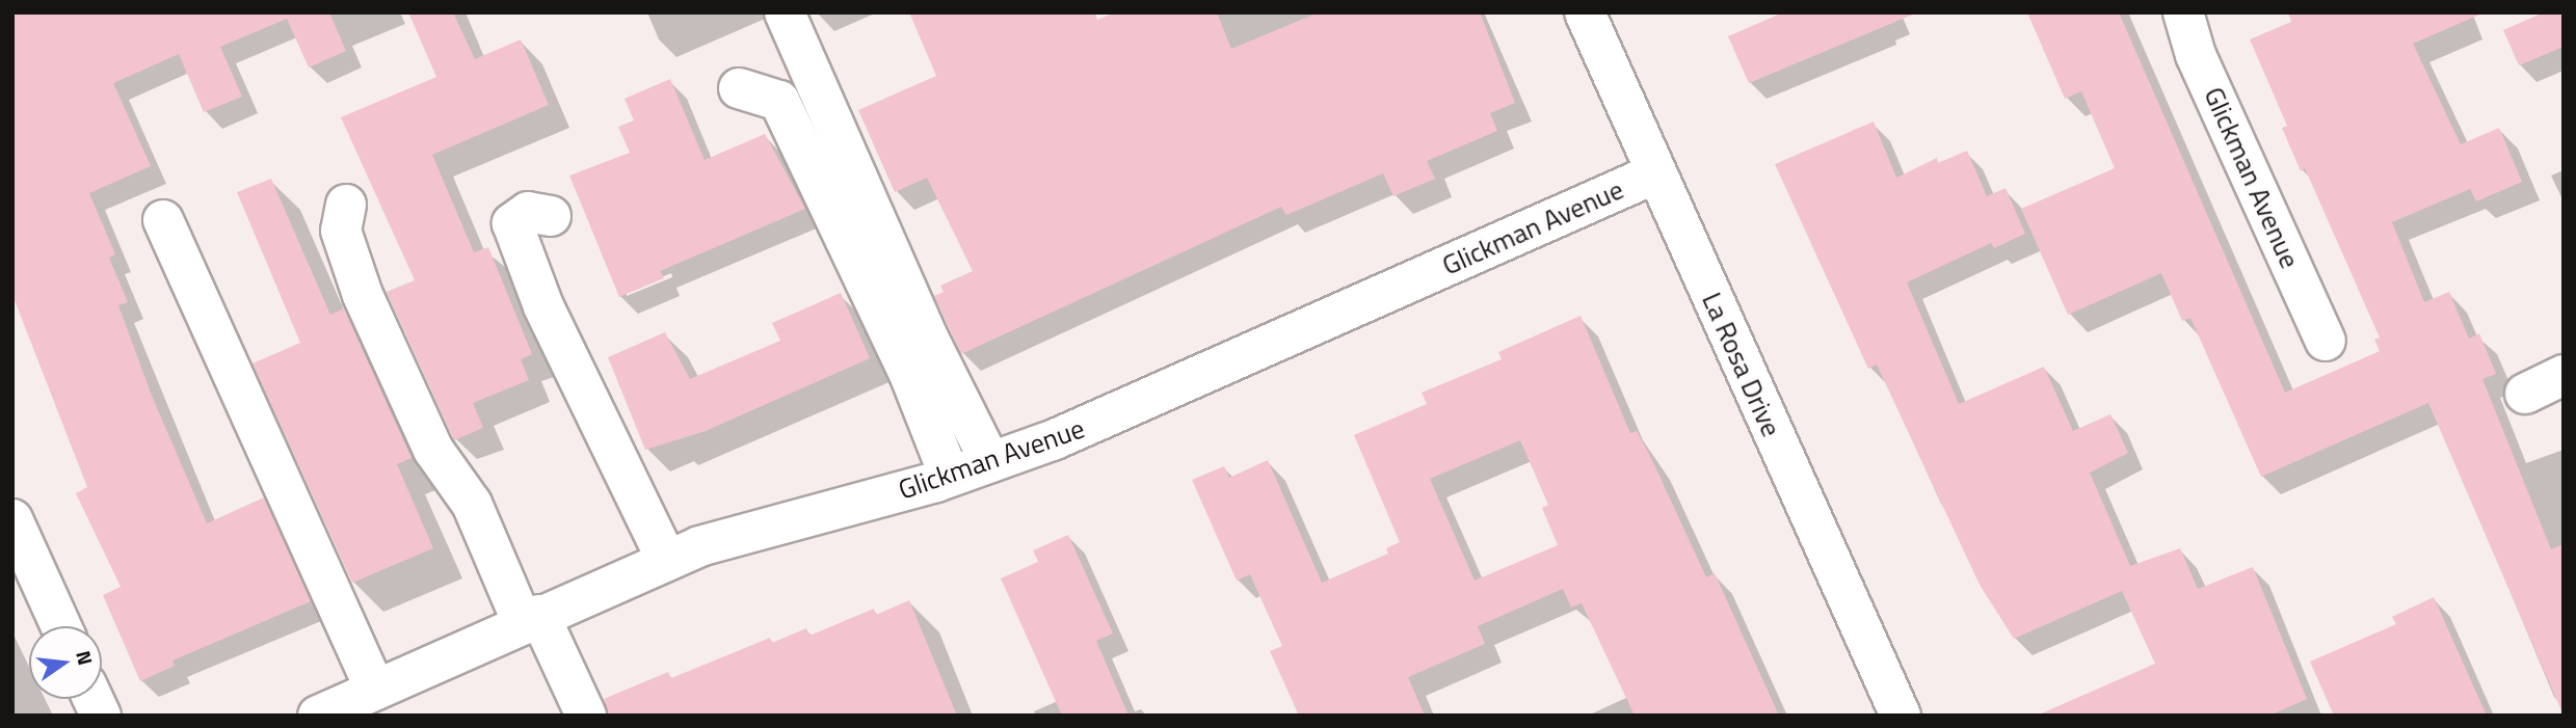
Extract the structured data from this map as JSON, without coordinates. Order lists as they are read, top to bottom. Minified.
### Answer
{"streets":{"street":["Glickman Avenue","La Rosa Drive"]},"crossings":[["Glickman Avenue","La Rosa Drive"]],"north":"right"}
